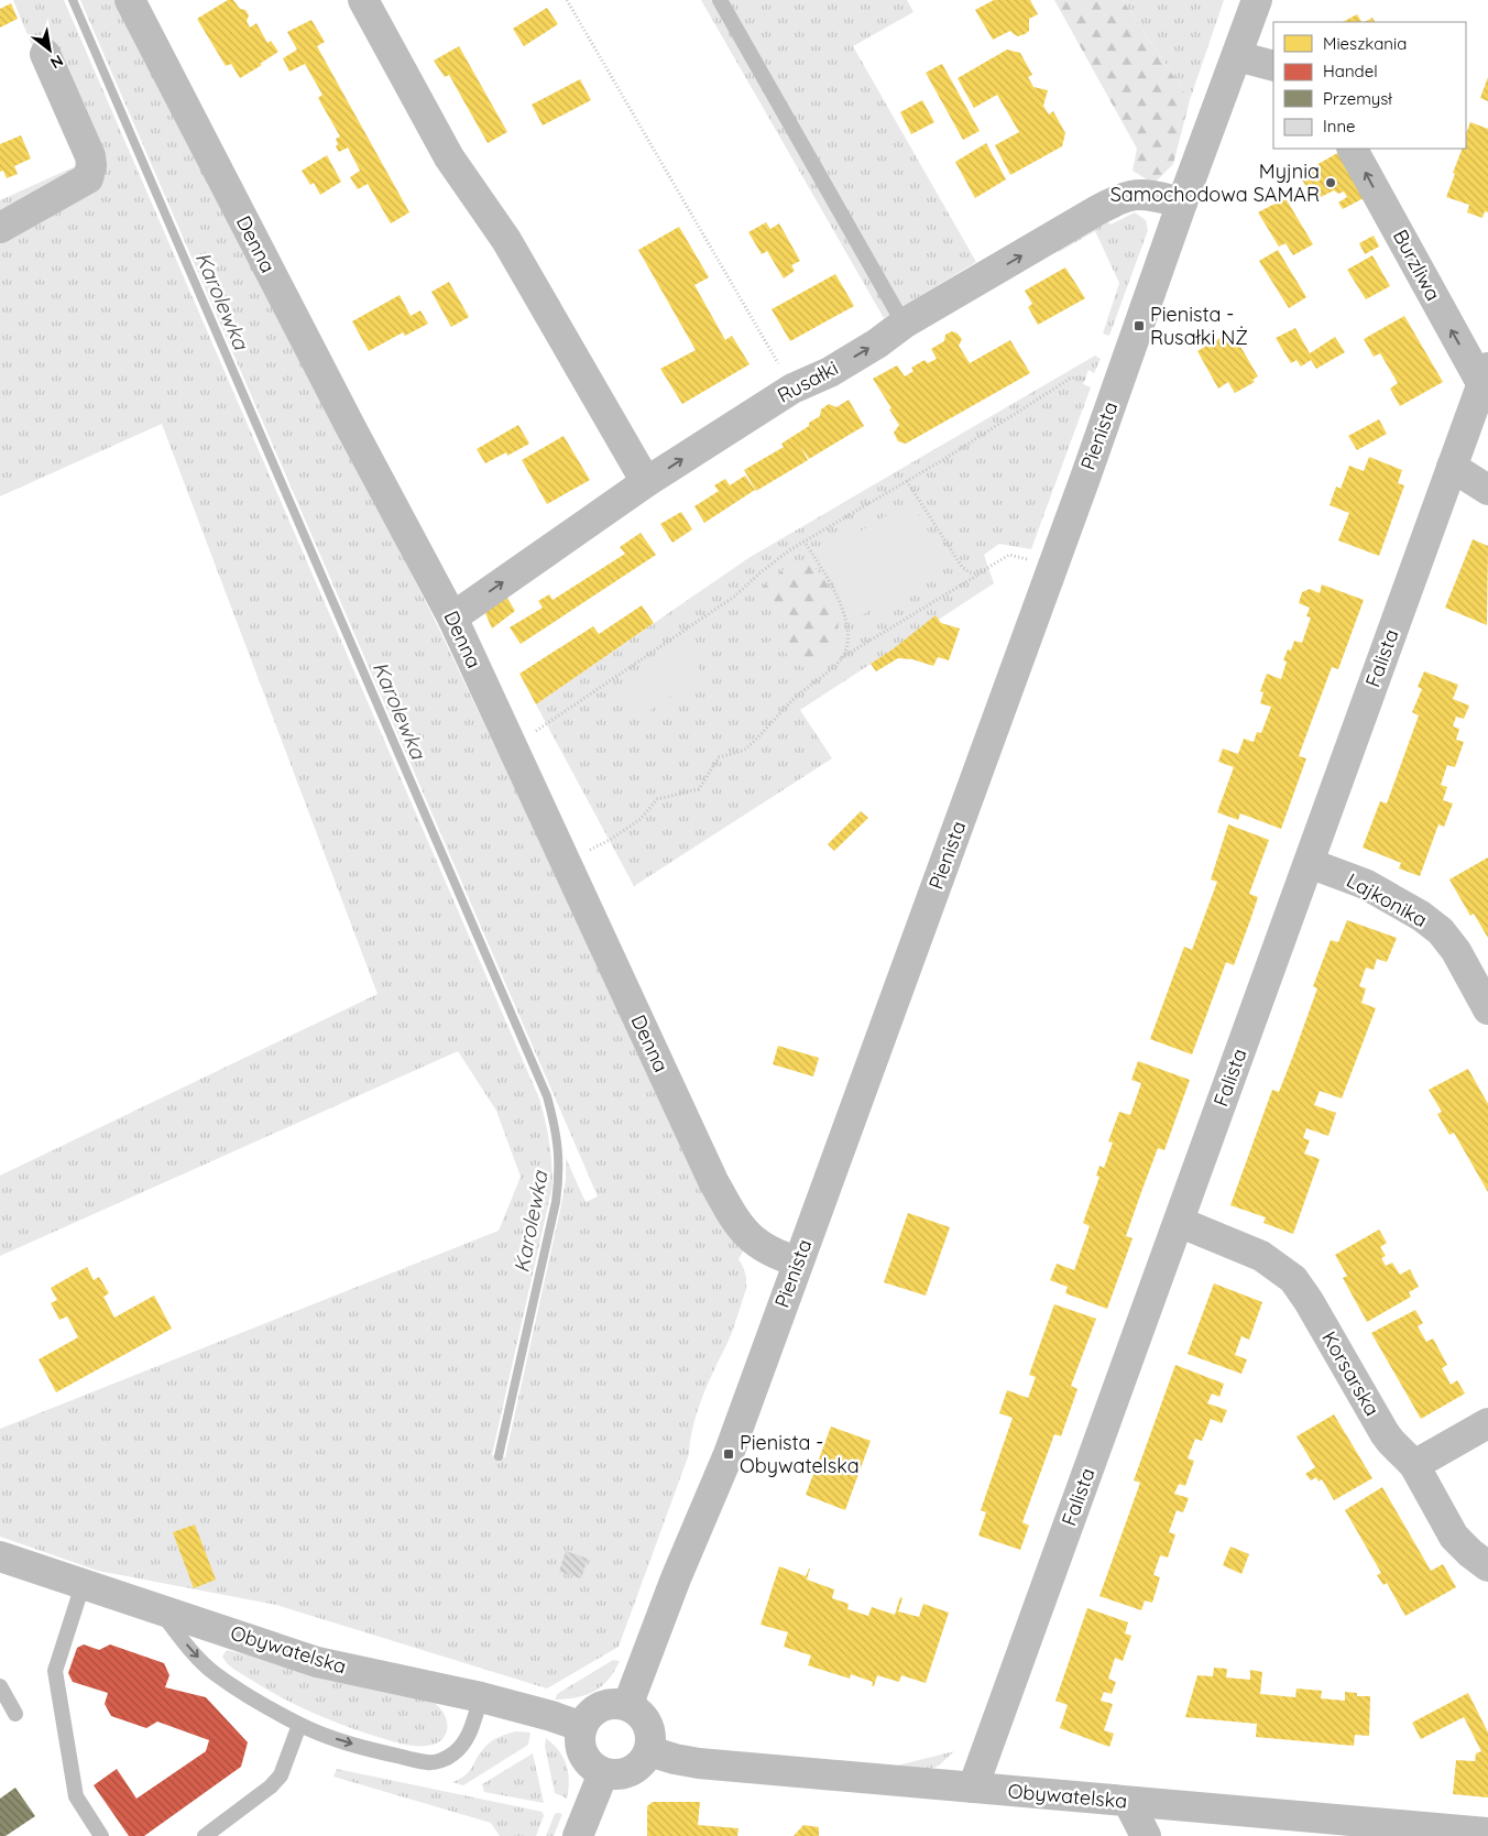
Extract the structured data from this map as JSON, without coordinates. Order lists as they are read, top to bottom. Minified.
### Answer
{"streets":{"street":["Denna","Burzliwa","Rusałki","Pienista","Falista","Lajkonika","Korsarska","Obywatelska"]},"crossings":[["Denna","Rusałki"],["Denna","Pienista"],["Burzliwa","Falista"],["Rusałki","Pienista"],["Pienista","Obywatelska"],["Falista","Lajkonika"],["Falista","Korsarska"],["Falista","Obywatelska"]],"one_way":["Burzliwa","Rusałki"],"water":["Karolewka"],"places":{"other":["Myjnia Samochodowa SAMAR"],"transit":["Pienista - Rusałki NŻ","Pienista - Obywatelska"]},"legend":["Mieszkania","Handel","Przemysł","Inne"],"north":"bottom right"}
